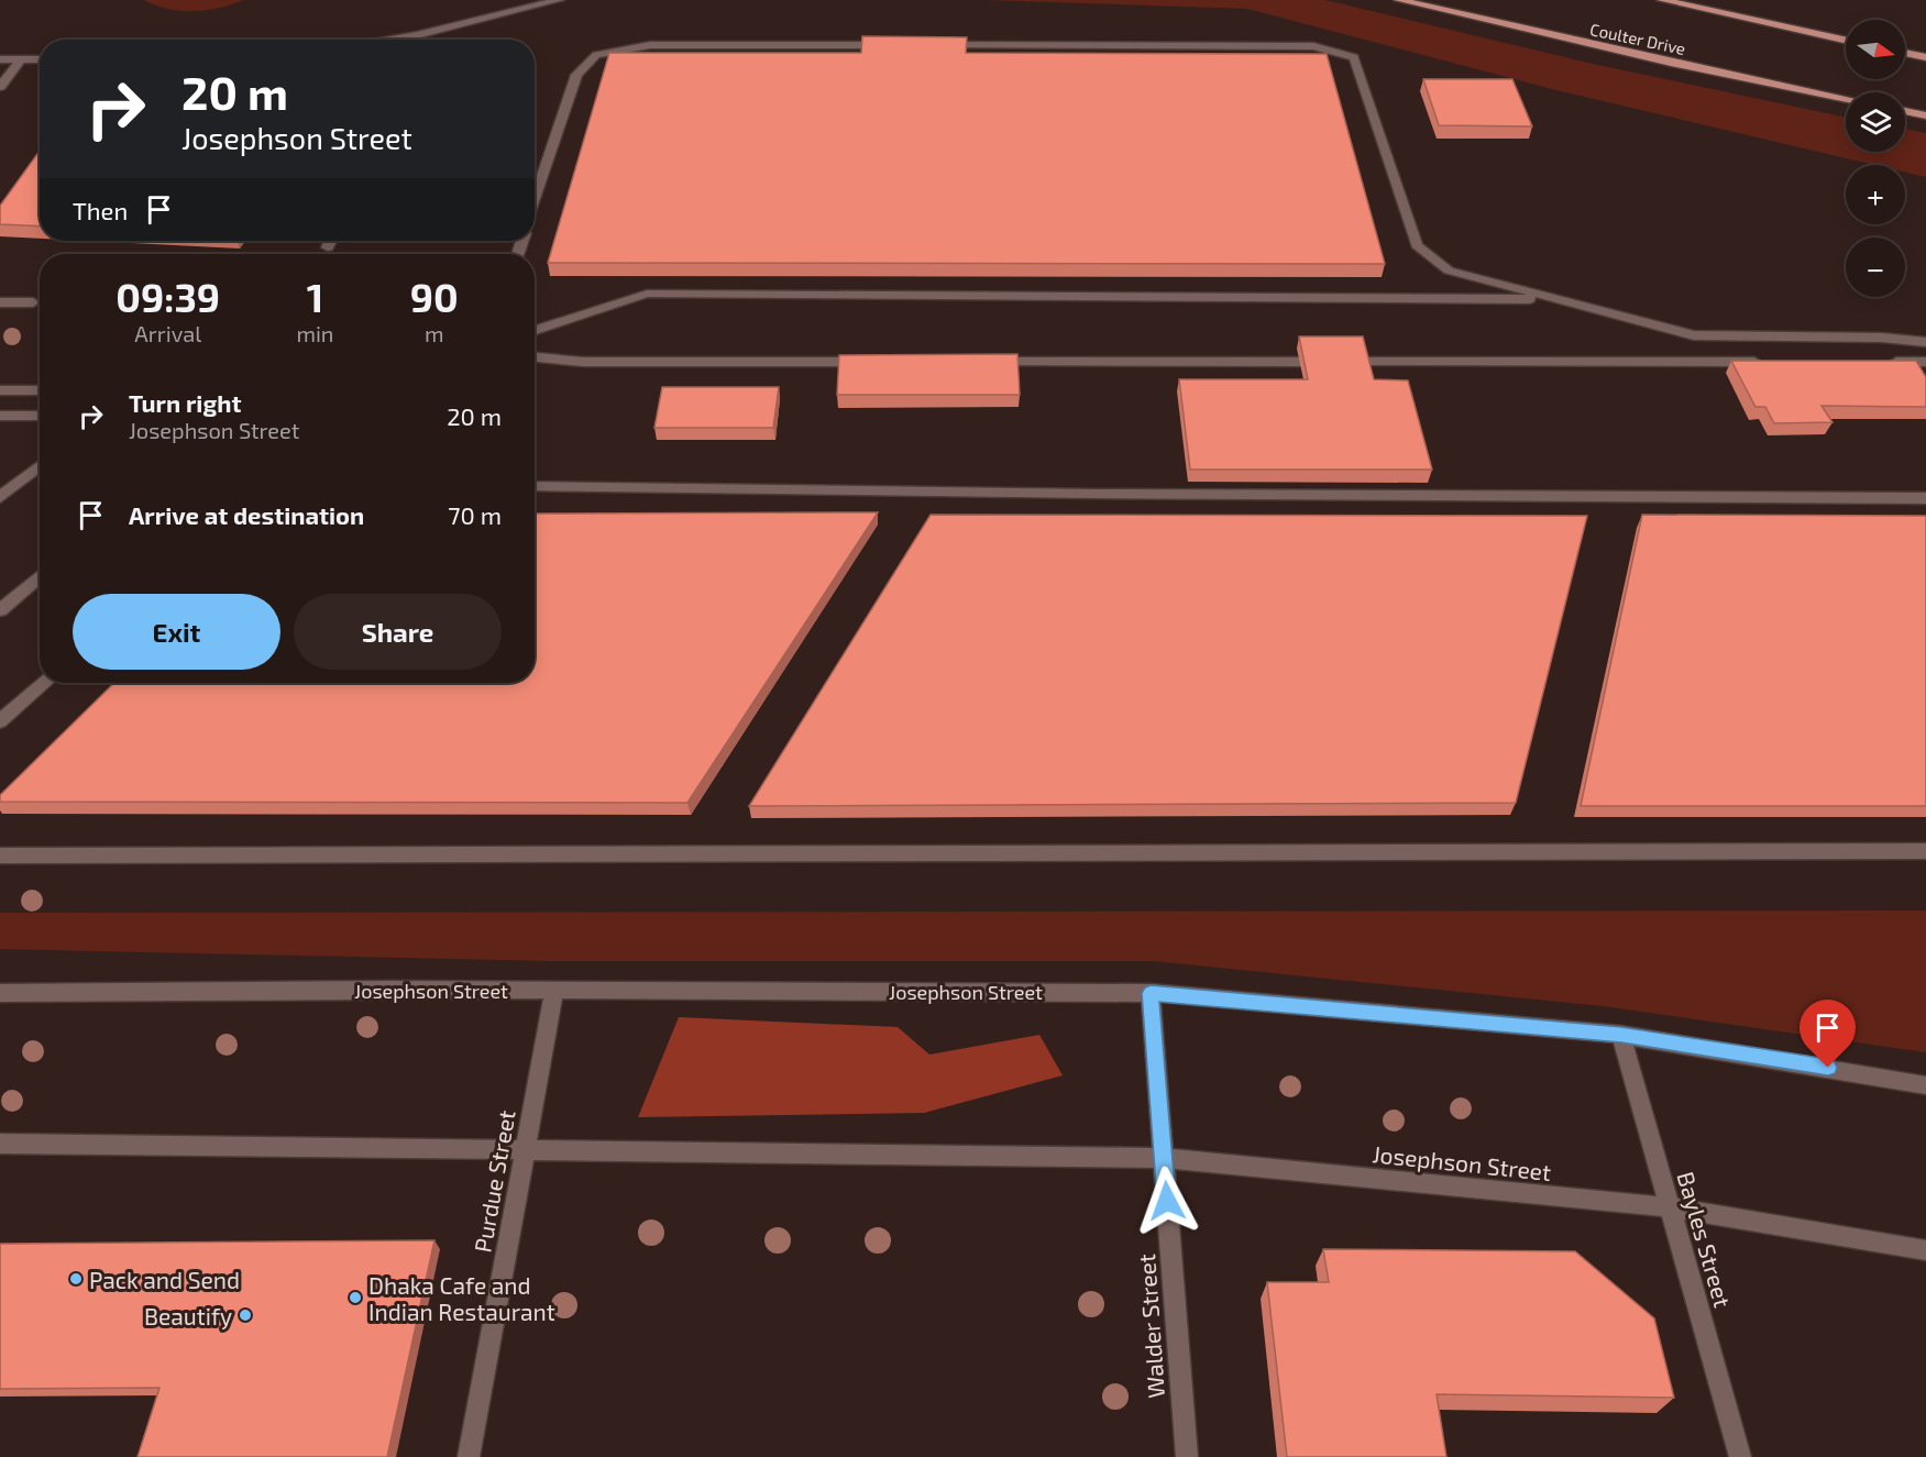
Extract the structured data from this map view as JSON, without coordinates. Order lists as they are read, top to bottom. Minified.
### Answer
{"streets":{"main road":["Coulter Drive"],"street":["Josephson Street","Purdue Street","Bayles Street","Walder Street"]},"crossings":[["Josephson Street","Purdue Street"],["Josephson Street","Bayles Street"],["Josephson Street","Walder Street"]],"places":["Pack and Send","Dhaka Cafe and Indian Restaurant","Beautify"],"north":"right","page":{"map_buttons":["+","−"],"turn":["20 m","Josephson Street"],"then":"Then","eta":["09:39","Arrival","1","min","90","m"],"list":[{"name":"Turn right","note":"Josephson Street","value":"20 m"},{"name":"Arrive at destination","value":"70 m"}],"buttons":["Exit","Share"]}}
